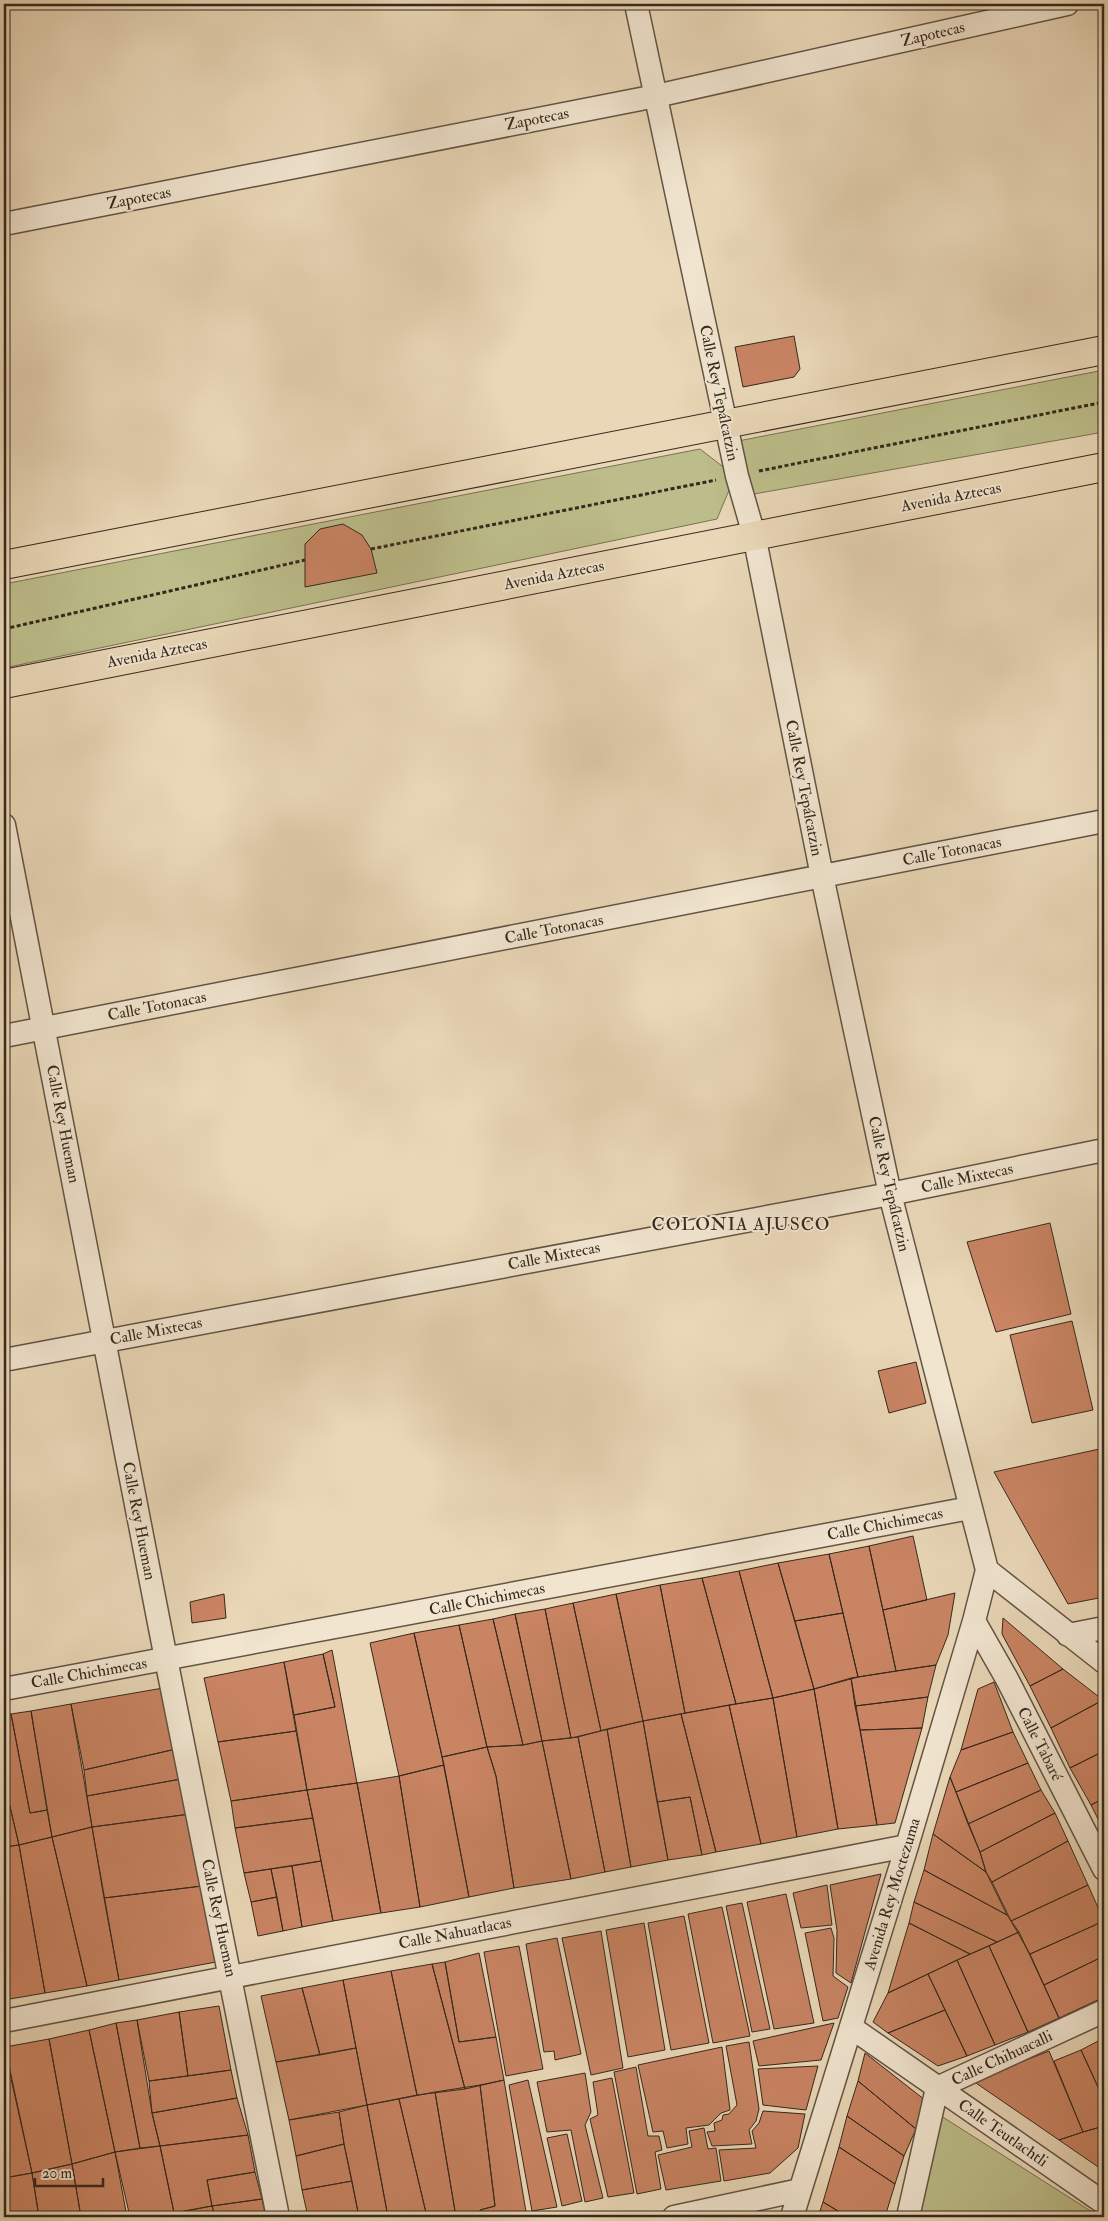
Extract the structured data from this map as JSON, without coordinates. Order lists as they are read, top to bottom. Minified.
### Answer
{"streets":{"main road":["Avenida Aztecas"],"street":["Zapotecas","Calle Rey Tepálcatzin","Calle Totonacas","Calle Rey Hueman","Calle Mixtecas","Calle Chichimecas","Calle Tabaré","Avenida Rey Moctezuma","Calle Nahuatlacas","Calle Chihuacalli","Calle Teutlachtli"]},"crossings":[["Zapotecas","Calle Rey Tepálcatzin"],["Calle Rey Tepálcatzin","Avenida Aztecas"],["Calle Rey Tepálcatzin","Calle Totonacas"],["Calle Rey Tepálcatzin","Calle Mixtecas"],["Calle Rey Tepálcatzin","Calle Chichimecas"],["Calle Rey Tepálcatzin","Avenida Rey Moctezuma"],["Calle Totonacas","Calle Rey Hueman"],["Calle Rey Hueman","Calle Mixtecas"],["Calle Rey Hueman","Calle Chichimecas"],["Calle Rey Hueman","Calle Nahuatlacas"],["Calle Tabaré","Avenida Rey Moctezuma"],["Avenida Rey Moctezuma","Calle Nahuatlacas"],["Avenida Rey Moctezuma","Calle Teutlachtli"],["Calle Chihuacalli","Calle Teutlachtli"]],"districts":["COLONIA AJUSCO"],"scale_bar":"20 m"}
